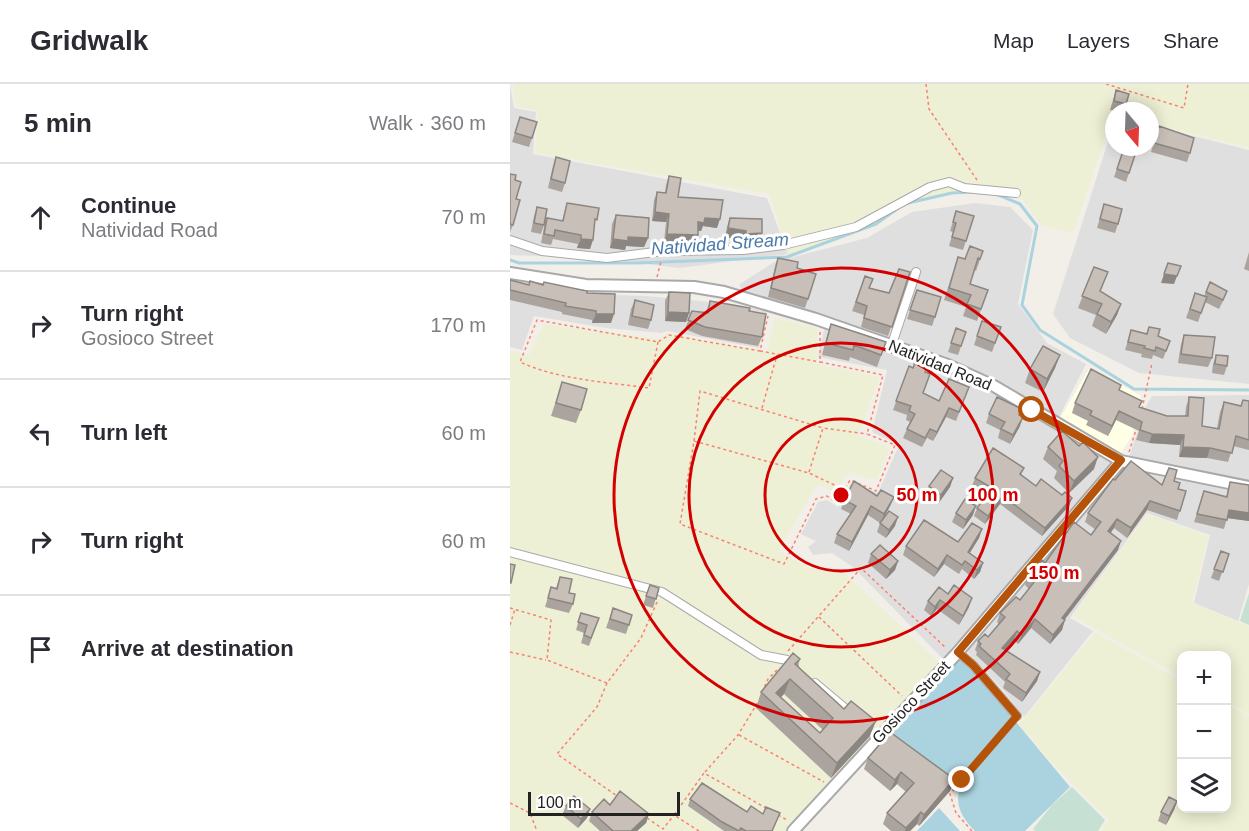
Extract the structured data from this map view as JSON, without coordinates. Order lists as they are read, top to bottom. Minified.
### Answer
{"streets":{"street":["Natividad Road","Gosioco Street"]},"crossings":[["Natividad Road","Gosioco Street"]],"water":["Natividad Stream"],"scale_bar":"100 m","north":"bottom","page":{"header":"Gridwalk","nav":["Map","Layers","Share"],"heading":["5 min","Walk · 360 m"],"list":[["Continue","Natividad Road","70 m"],["Turn right","Gosioco Street","170 m"],["Turn left","60 m"],["Turn right","60 m"],"Arrive at destination"],"map_buttons":["+","−"],"scale":"100 m"},"rings":["50 m","100 m","150 m"]}
